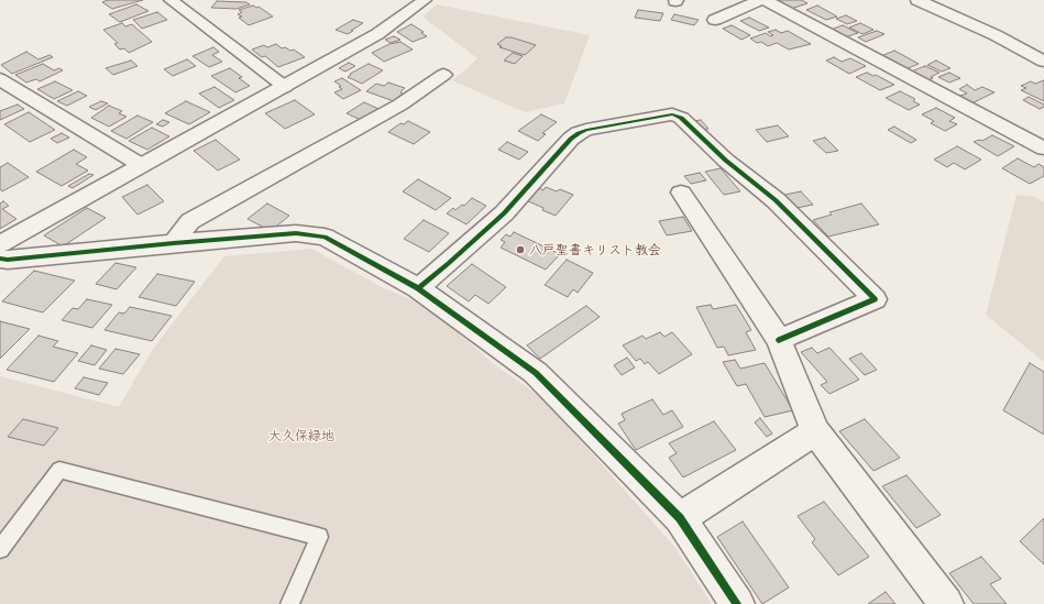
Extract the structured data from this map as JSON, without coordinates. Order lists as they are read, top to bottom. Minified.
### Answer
{"parks":["大久保緑地"],"places":["八戸聖書キリスト教会"]}
